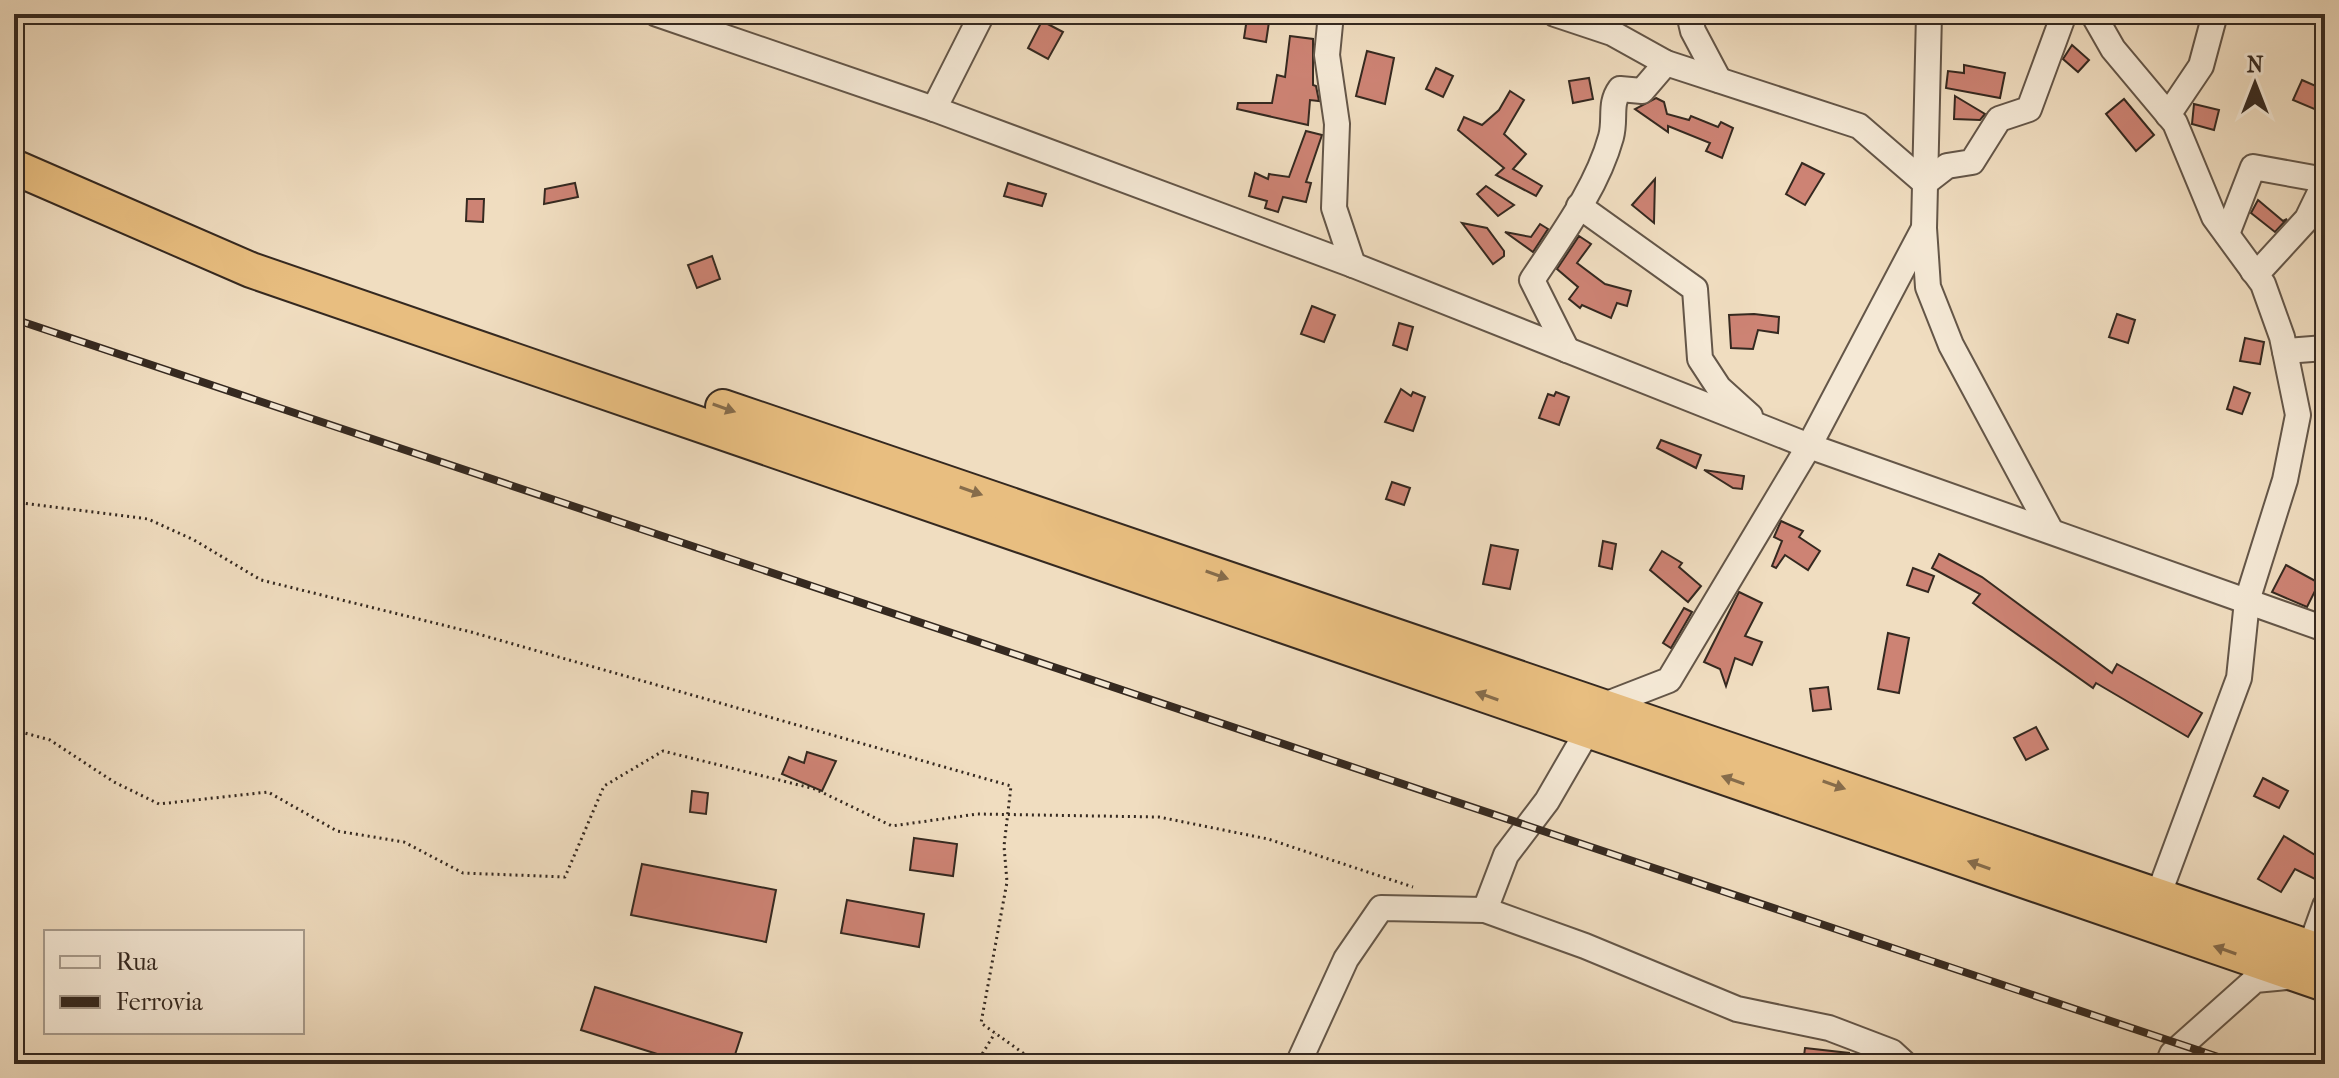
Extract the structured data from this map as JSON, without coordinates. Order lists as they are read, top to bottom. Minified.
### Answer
{"legend":["Rua","Ferrovia"],"north":"top"}
